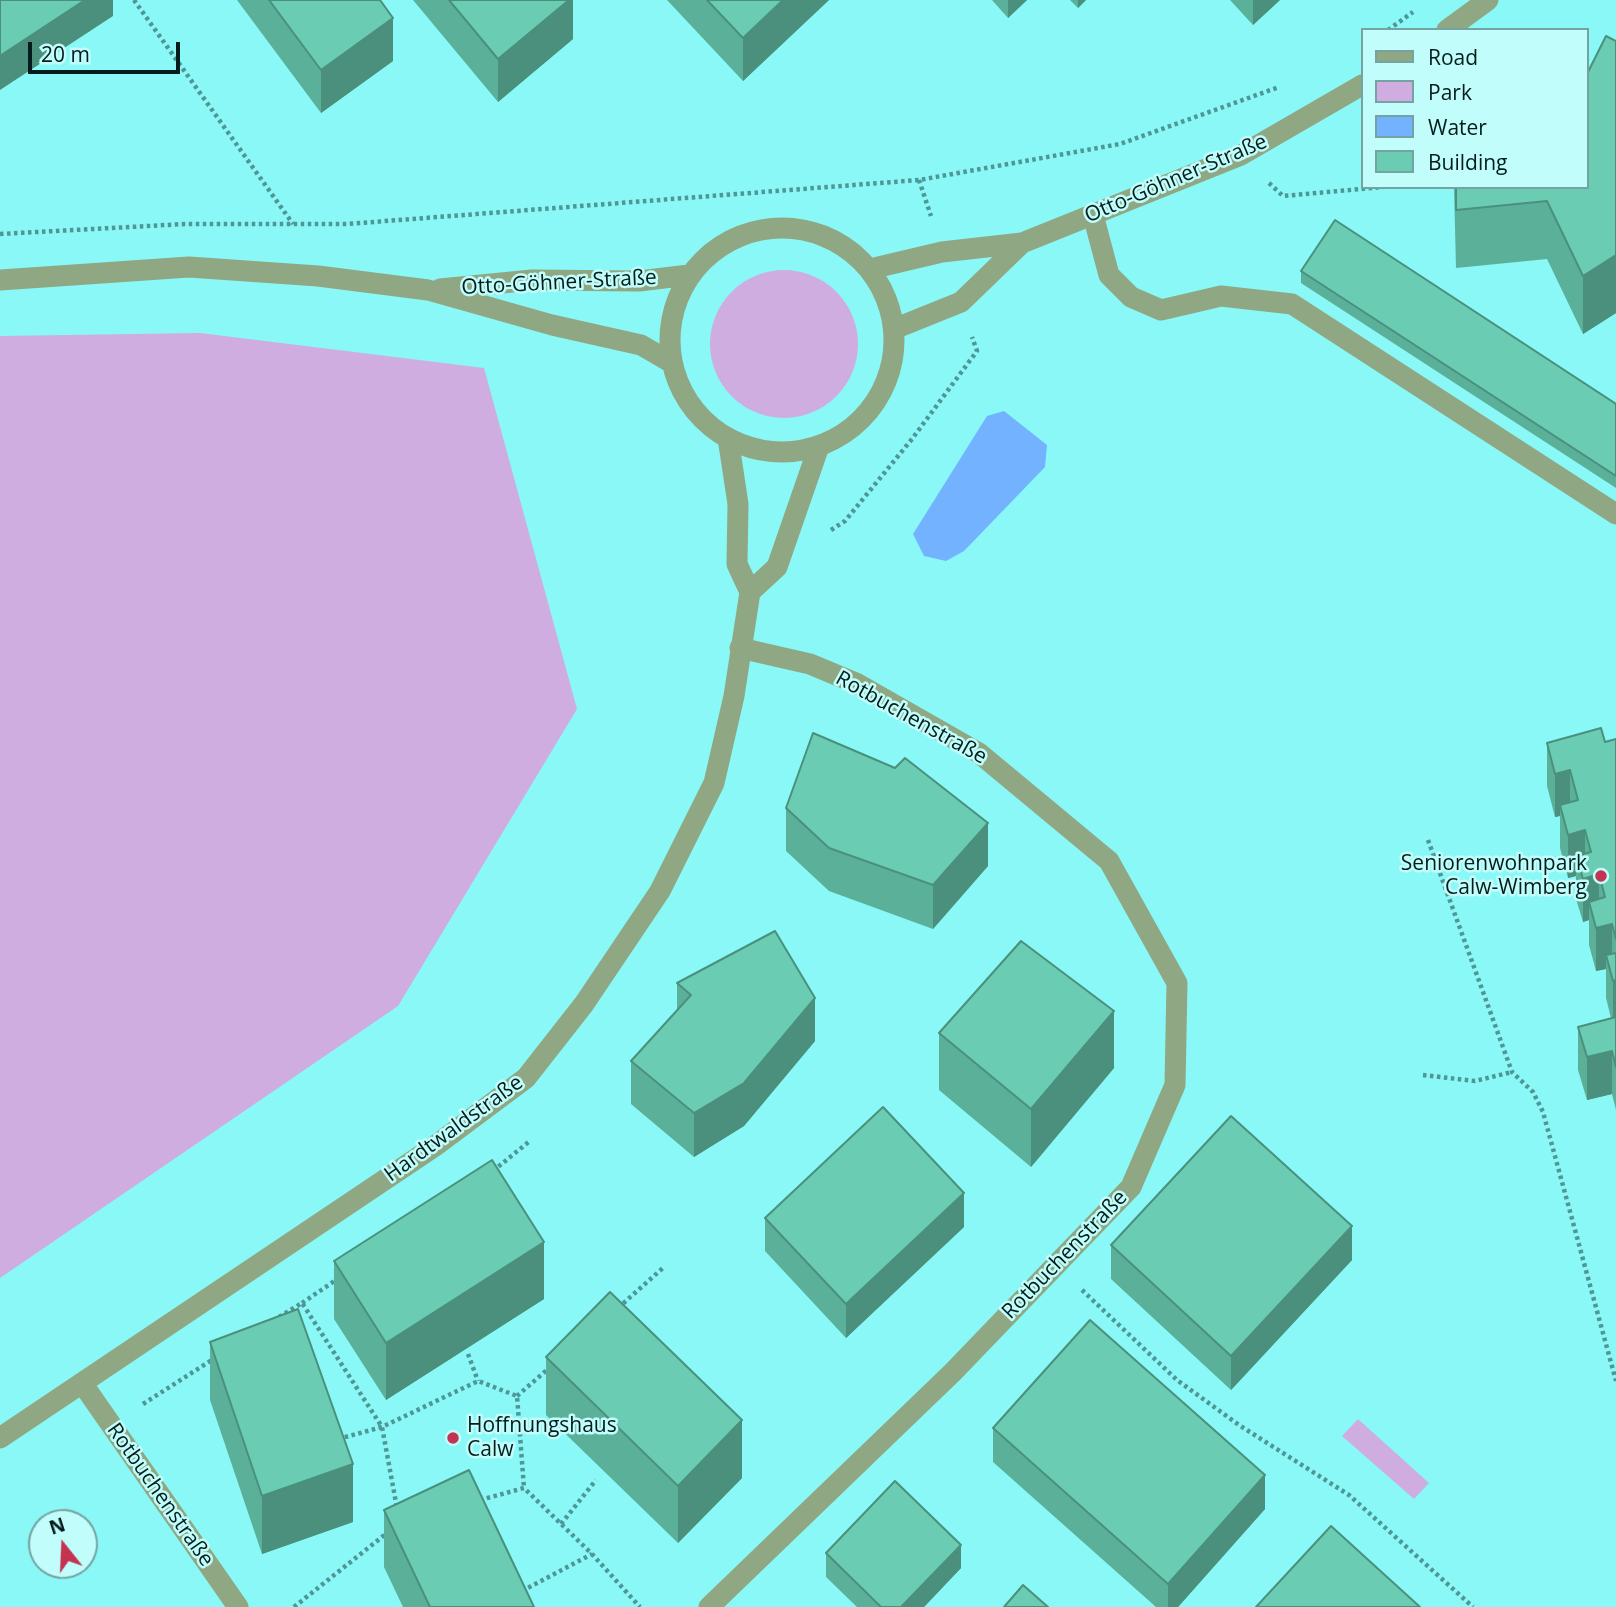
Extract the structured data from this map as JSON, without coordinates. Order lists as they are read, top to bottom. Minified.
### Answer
{"streets":{"street":["Otto-Göhner-Straße","Rotbuchenstraße","Hardtwaldstraße"]},"crossings":[["Rotbuchenstraße","Hardtwaldstraße"]],"places":["Seniorenwohnpark Calw-Wimberg","Hoffnungshaus Calw"],"legend":["Road","Park","Water","Building"],"scale_bar":"20 m","north":"top"}
